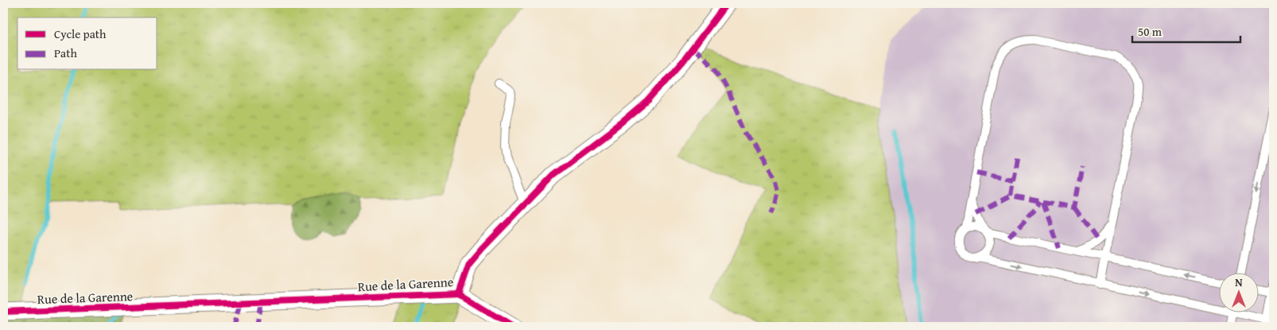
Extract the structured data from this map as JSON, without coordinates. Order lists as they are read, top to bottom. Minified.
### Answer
{"streets":{"street":["Rue de la Garenne"]},"legend":["Cycle path","Path"],"scale_bar":"50 m","north":"top"}
